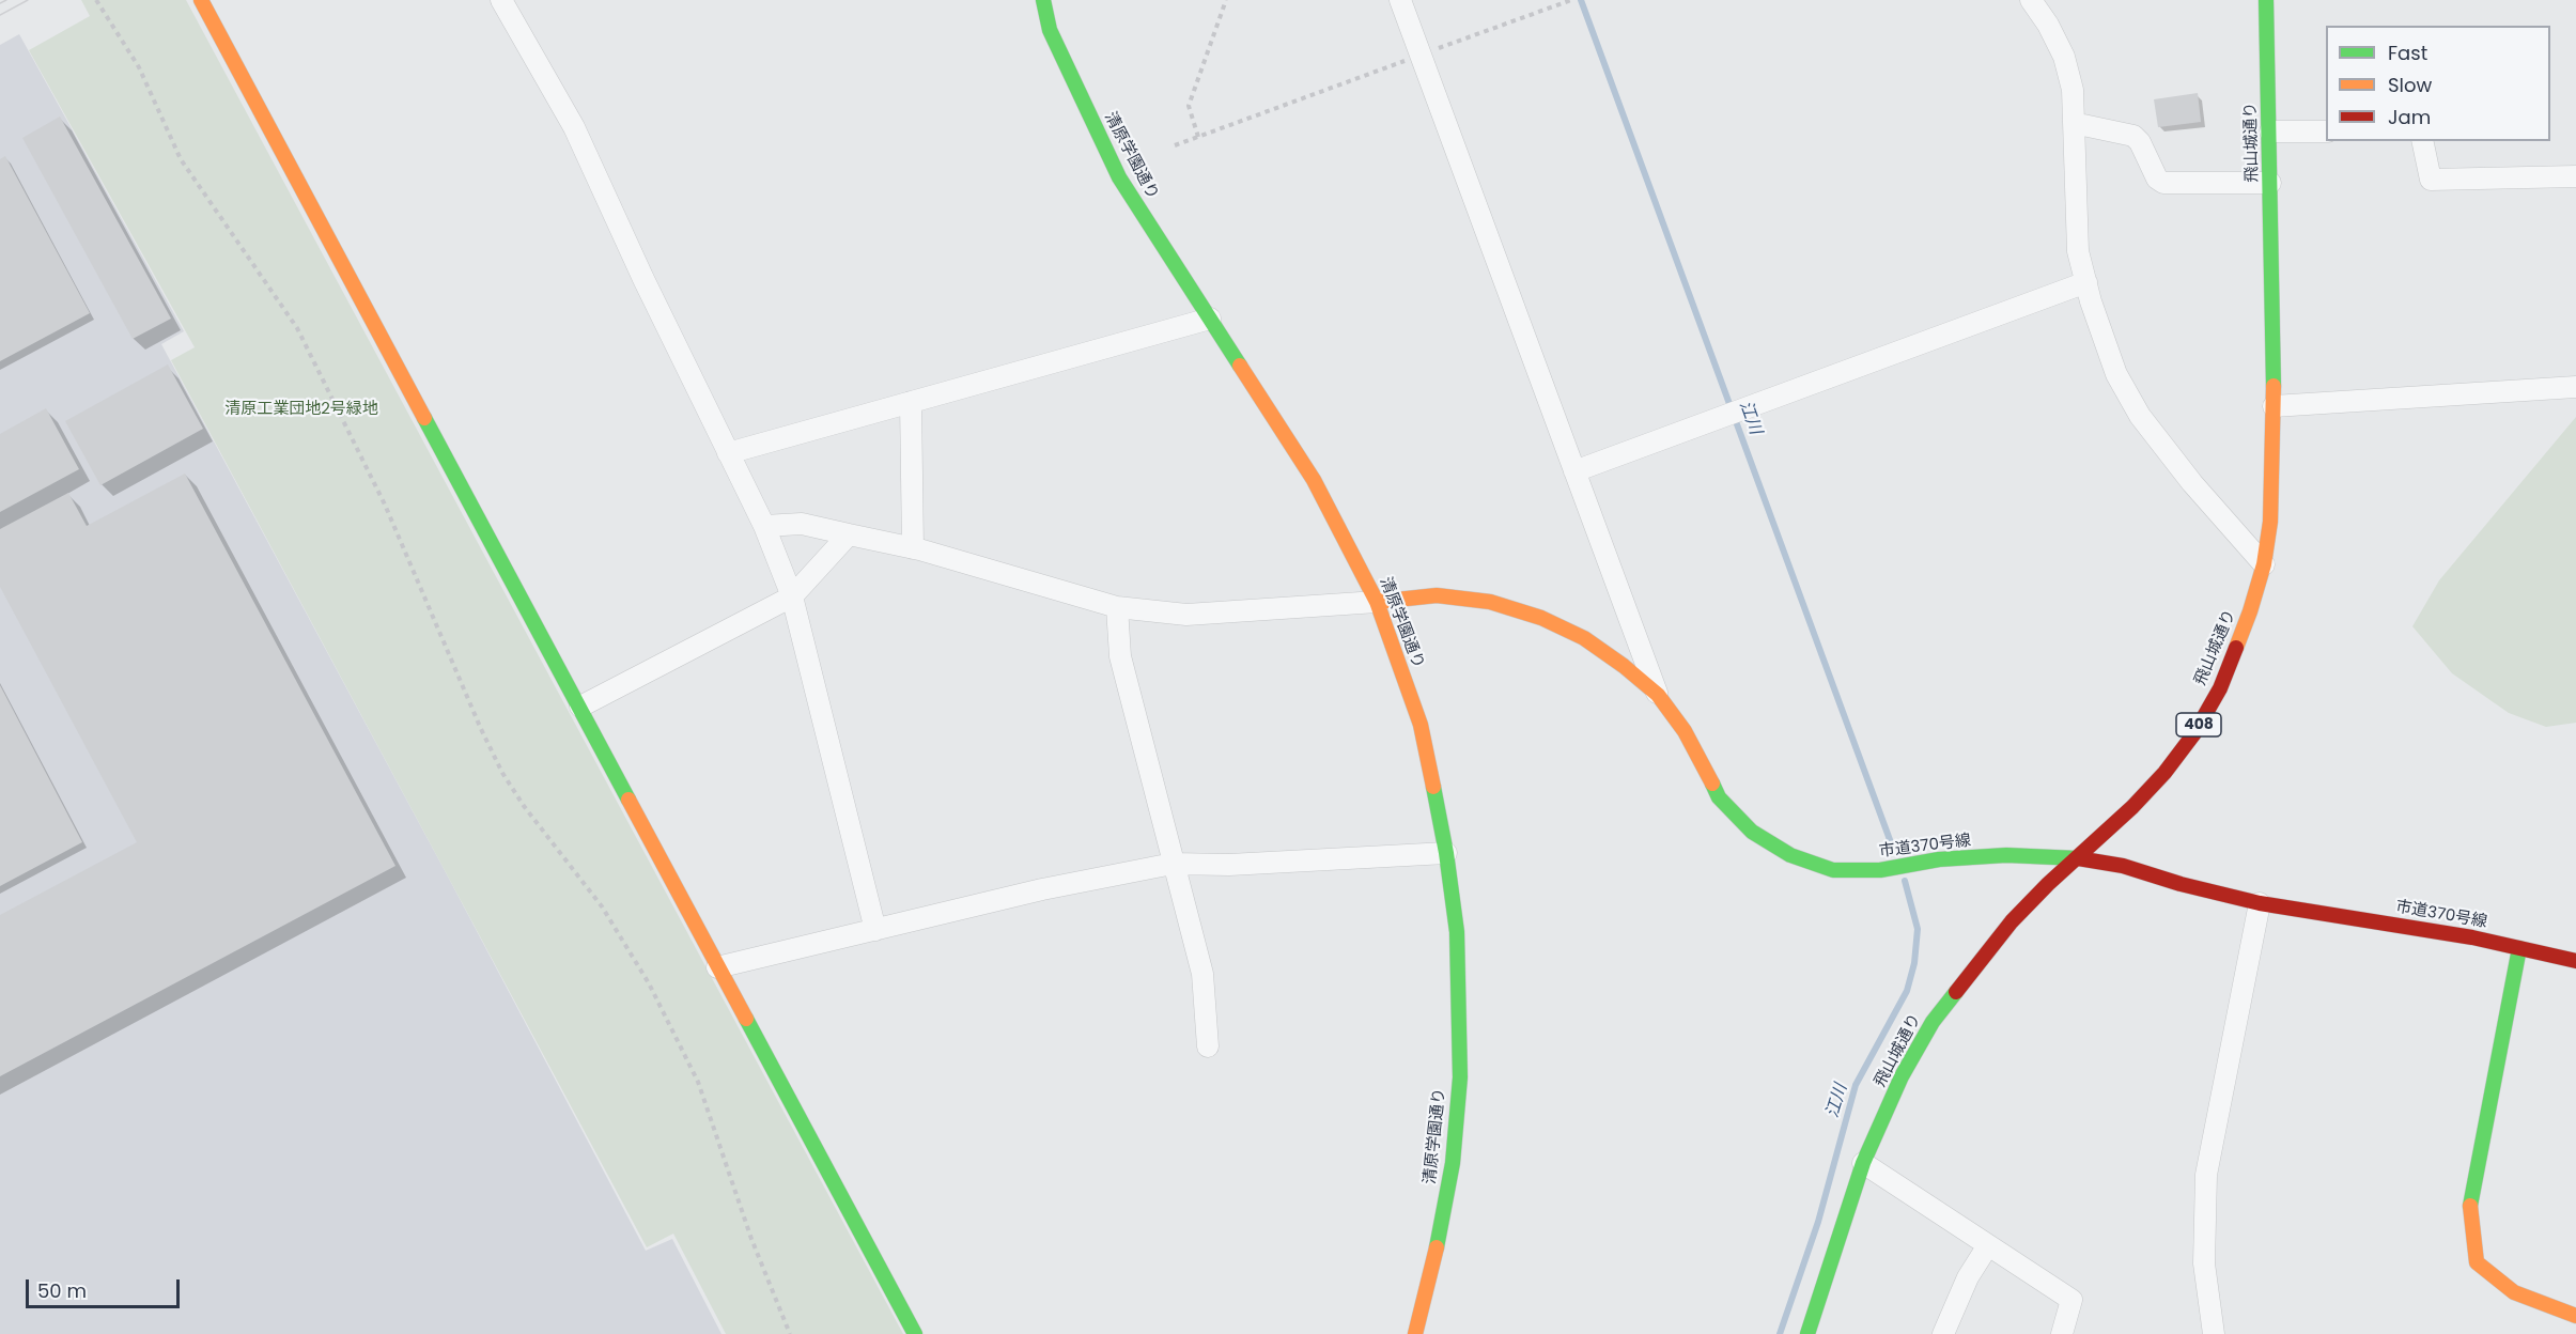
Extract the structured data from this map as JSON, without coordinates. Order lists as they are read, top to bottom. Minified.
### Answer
{"streets":{"main road":["飛山城通り","清原学園通り","408","市道370号線"]},"crossings":[["飛山城通り","市道370号線"],["清原学園通り","市道370号線"]],"water":["江川"],"parks":["清原工業団地2号緑地"],"legend":["Fast","Slow","Jam"],"scale_bar":"50 m"}
